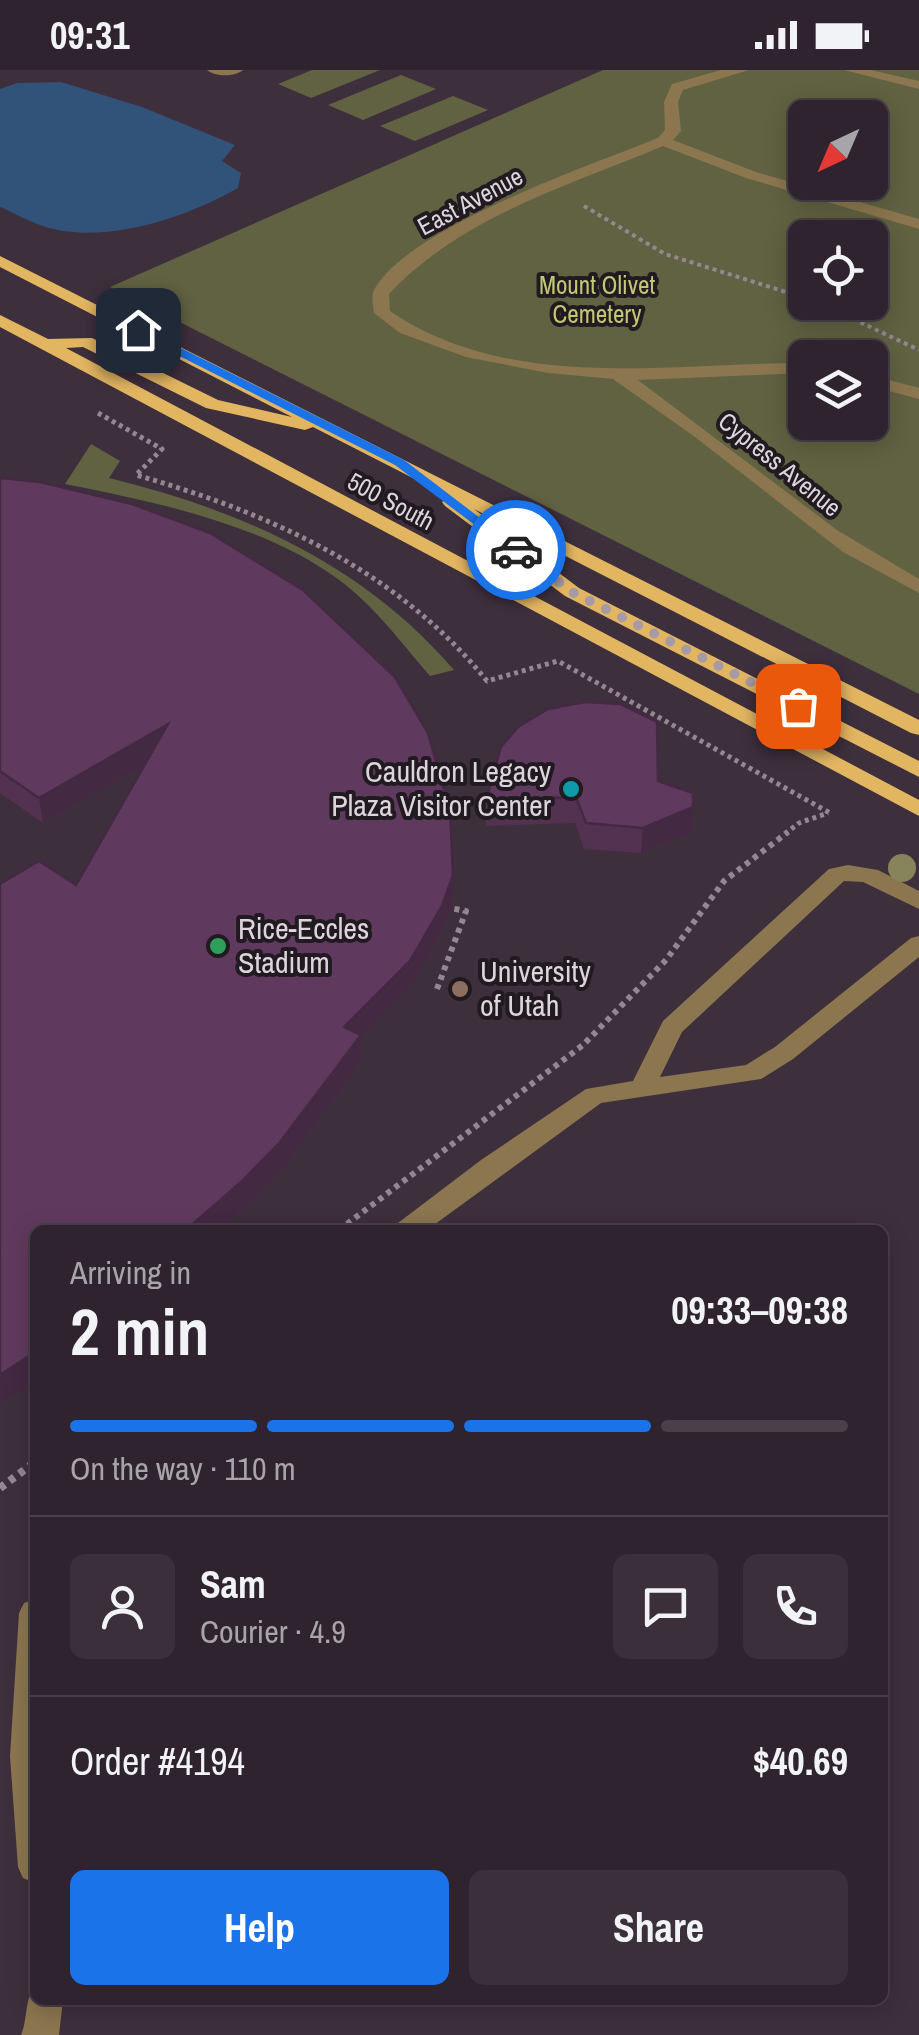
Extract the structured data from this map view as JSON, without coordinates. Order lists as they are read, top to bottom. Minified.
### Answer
{"streets":{"main road":["500 South"],"lane":["East Avenue","Cypress Avenue"]},"crossings":[["East Avenue","Cypress Avenue"]],"parks":["Mount Olivet Cemetery"],"places":["Cauldron Legacy Plaza Visitor Center","Rice-Eccles Stadium","University of Utah"],"north":"bottom left","page":{"status":"09:31","heading":["2 min","Arriving in","09:33–09:38"],"panel":["Sam","Courier · 4.9","Order #4194","$40.69"],"bar":"On the way · 110 m","buttons":["Help","Share"]}}
